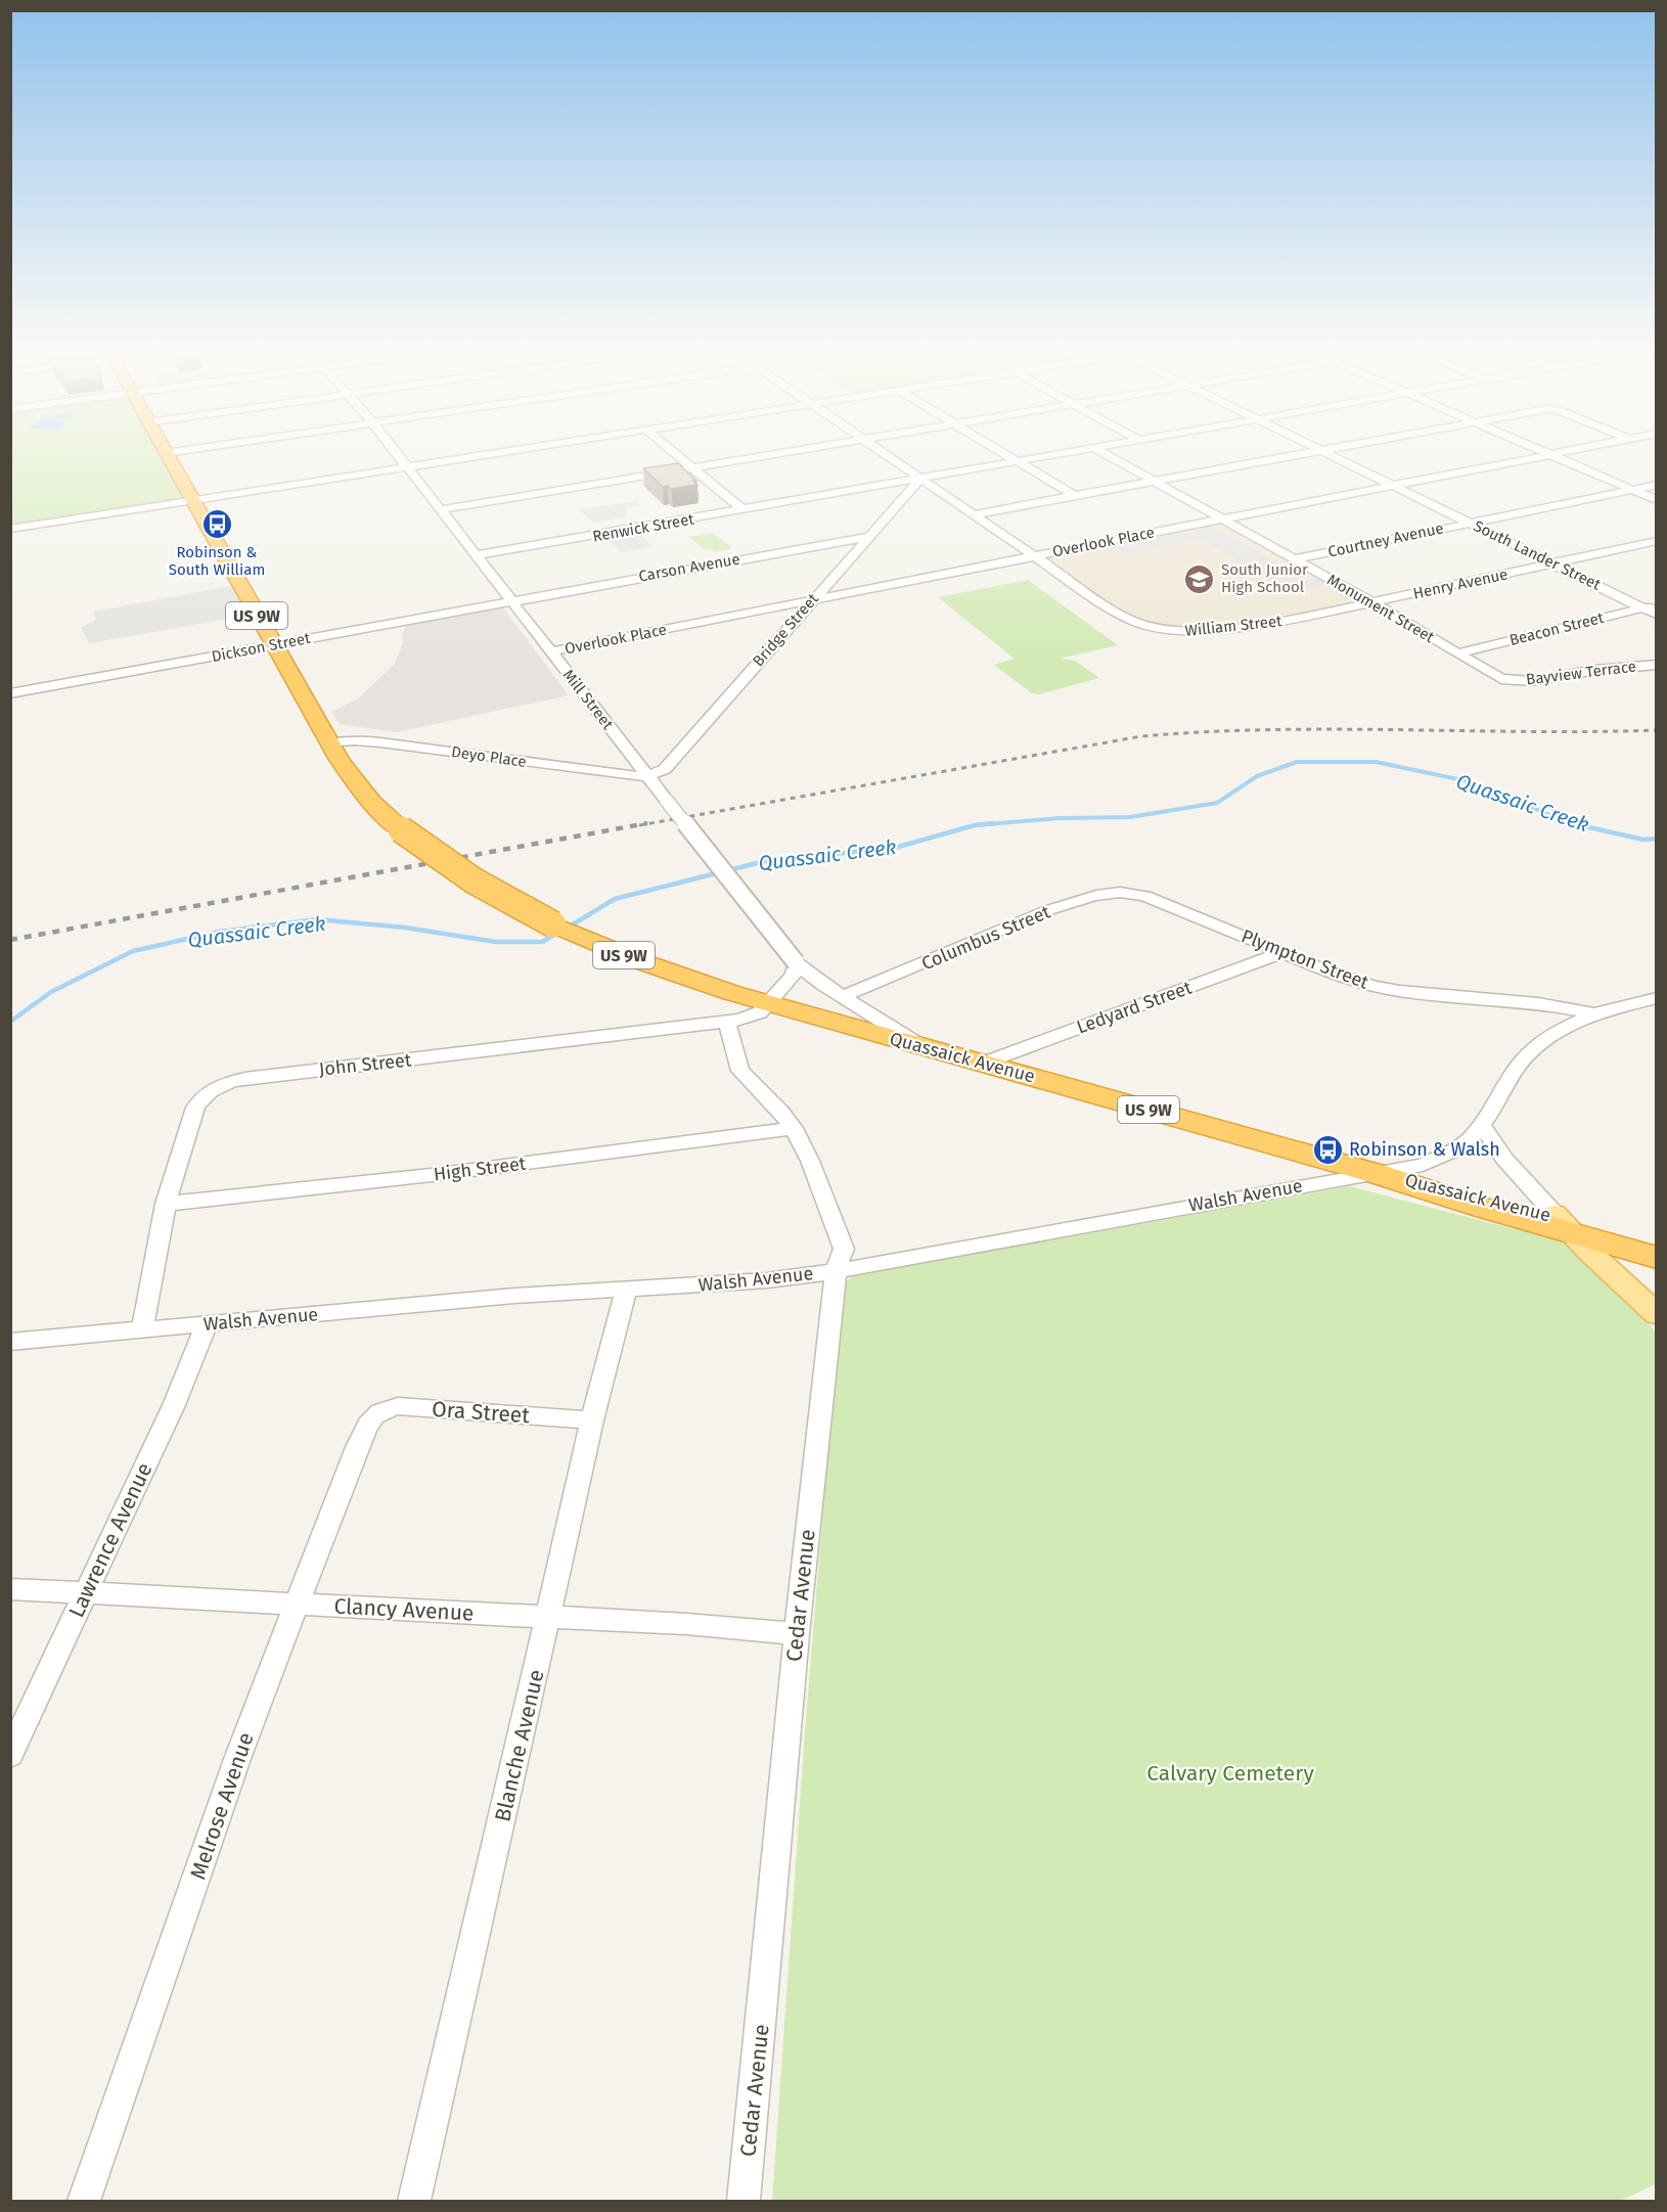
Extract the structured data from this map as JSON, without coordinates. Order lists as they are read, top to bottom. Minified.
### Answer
{"streets":{"highway":["US 9W","Quassaick Avenue"],"street":["Renwick Street","Courtney Avenue","Overlook Place","South Lander Street","Carson Avenue","Henry Avenue","Monument Street","William Street","Beacon Street","Bridge Street","Dickson Street","Bayview Terrace","Mill Street","Deyo Place","Columbus Street","Plympton Street","Ledyard Street","John Street","High Street","Walsh Avenue","Ora Street","Lawrence Avenue","Cedar Avenue","Clancy Avenue","Blanche Avenue","Melrose Avenue"]},"crossings":[["Renwick Street","William Street"],["Renwick Street","Bridge Street"],["Renwick Street","Mill Street"],["Courtney Avenue","South Lander Street"],["Courtney Avenue","Monument Street"],["Overlook Place","South Lander Street"],["Overlook Place","Monument Street"],["Overlook Place","William Street"],["Overlook Place","Bridge Street"],["Overlook Place","Mill Street"],["South Lander Street","Henry Avenue"],["South Lander Street","Beacon Street"],["Carson Avenue","Bridge Street"],["Carson Avenue","Dickson Street"],["Carson Avenue","Mill Street"],["Henry Avenue","Monument Street"],["Henry Avenue","William Street"],["Monument Street","William Street"],["Monument Street","Beacon Street"],["Monument Street","Bayview Terrace"],["US 9W","Dickson Street"],["US 9W","Deyo Place"],["US 9W","Quassaick Avenue"],["William Street","Bridge Street"],["Bridge Street","Mill Street"],["Bridge Street","Deyo Place"],["Dickson Street","Mill Street"],["Mill Street","Deyo Place"],["Deyo Place","Quassaick Avenue"],["Columbus Street","Plympton Street"],["Plympton Street","Ledyard Street"],["Plympton Street","Walsh Avenue"],["Ledyard Street","Quassaick Avenue"],["Quassaick Avenue","John Street"],["Quassaick Avenue","Walsh Avenue"],["John Street","High Street"],["John Street","Walsh Avenue"],["John Street","Cedar Avenue"],["High Street","Cedar Avenue"],["Walsh Avenue","Lawrence Avenue"],["Walsh Avenue","Cedar Avenue"],["Walsh Avenue","Blanche Avenue"],["Ora Street","Blanche Avenue"],["Ora Street","Melrose Avenue"],["Lawrence Avenue","Clancy Avenue"],["Cedar Avenue","Clancy Avenue"],["Clancy Avenue","Blanche Avenue"],["Clancy Avenue","Melrose Avenue"]],"water":["Quassaic Creek"],"parks":["Calvary Cemetery"],"places":{"bus stop":["Robinson & South William","Robinson & Walsh"],"school or university":["South Junior High School"]}}
